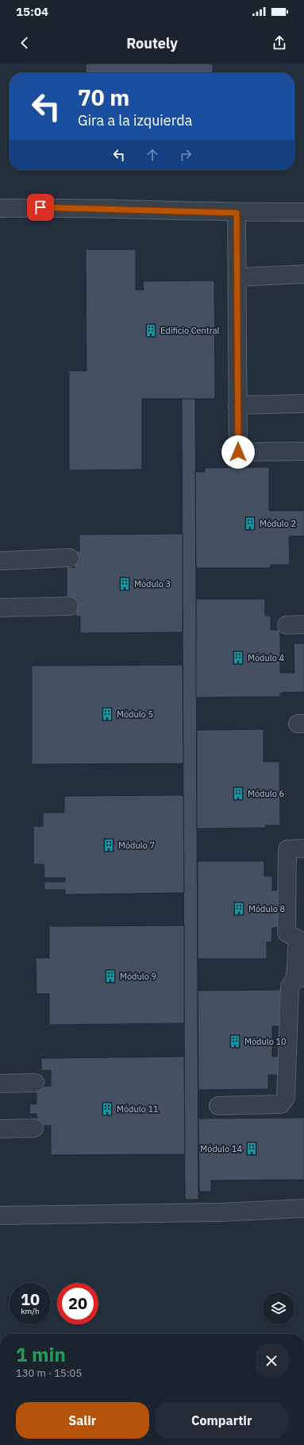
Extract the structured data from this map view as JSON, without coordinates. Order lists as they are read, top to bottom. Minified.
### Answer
{"places":{"building":["Edificio Central","Módulo 2","Módulo 3","Módulo 4","Módulo 5","Módulo 6","Módulo 7","Módulo 8","Módulo 9","Módulo 10","Módulo 11","Módulo 14"]},"page":{"status":"15:04","header":"Routely","turn":["70 m","Gira a la izquierda"],"speed":"10 km/h","limit":"20","heading":["1 min","130 m · 15:05"],"buttons":["Salir","Compartir"]}}
